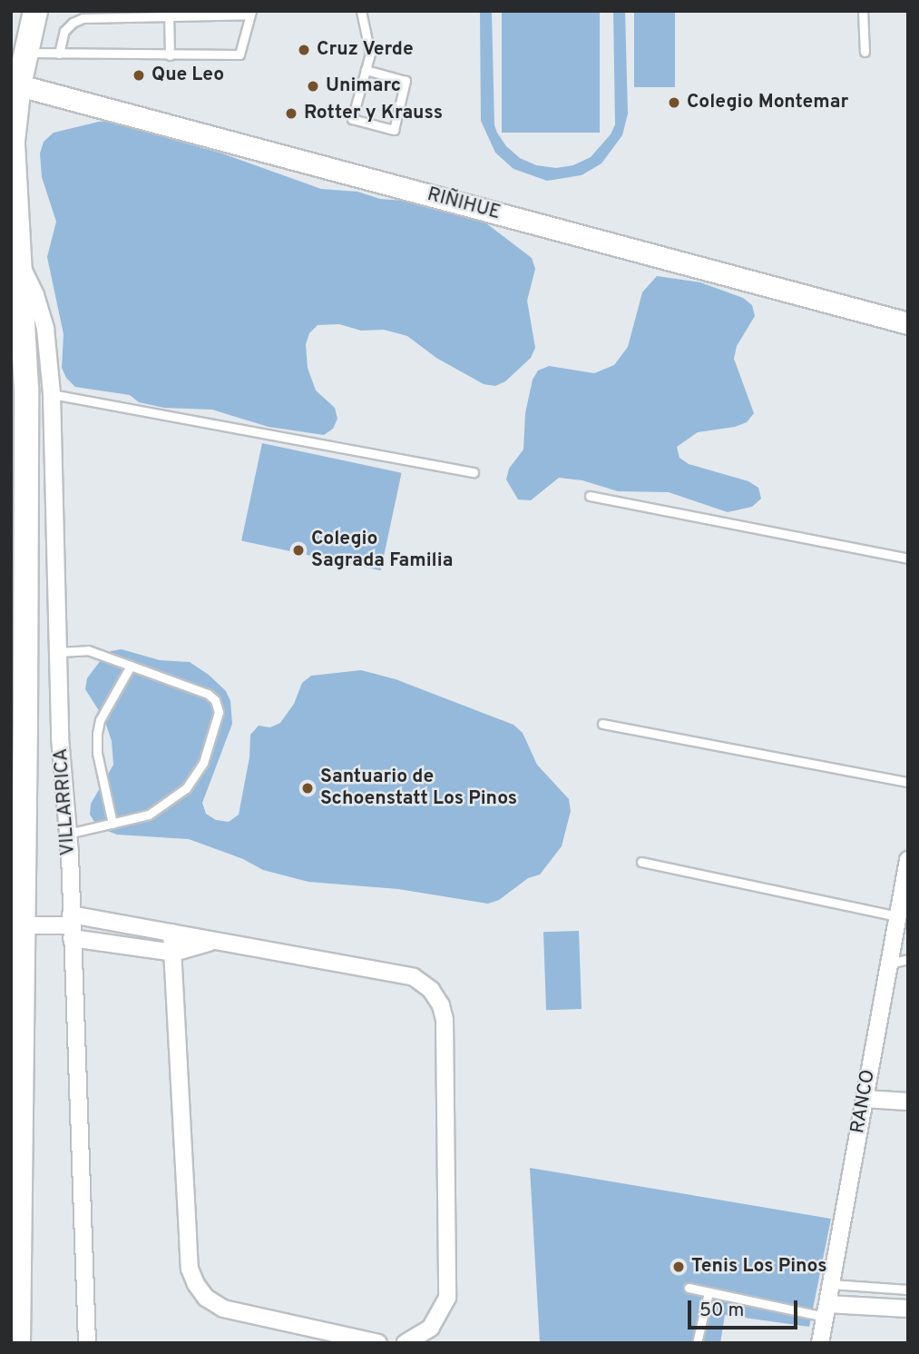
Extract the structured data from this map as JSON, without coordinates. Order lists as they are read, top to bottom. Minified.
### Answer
{"streets":{"street":["RIÑIHUE","VILLARRICA","RANCO"]},"places":["Cruz Verde","Que Leo","Unimarc","Colegio Montemar","Rotter y Krauss","Colegio Sagrada Familia","Santuario de Schoenstatt Los Pinos","Tenis Los Pinos"],"scale_bar":"50 m"}
